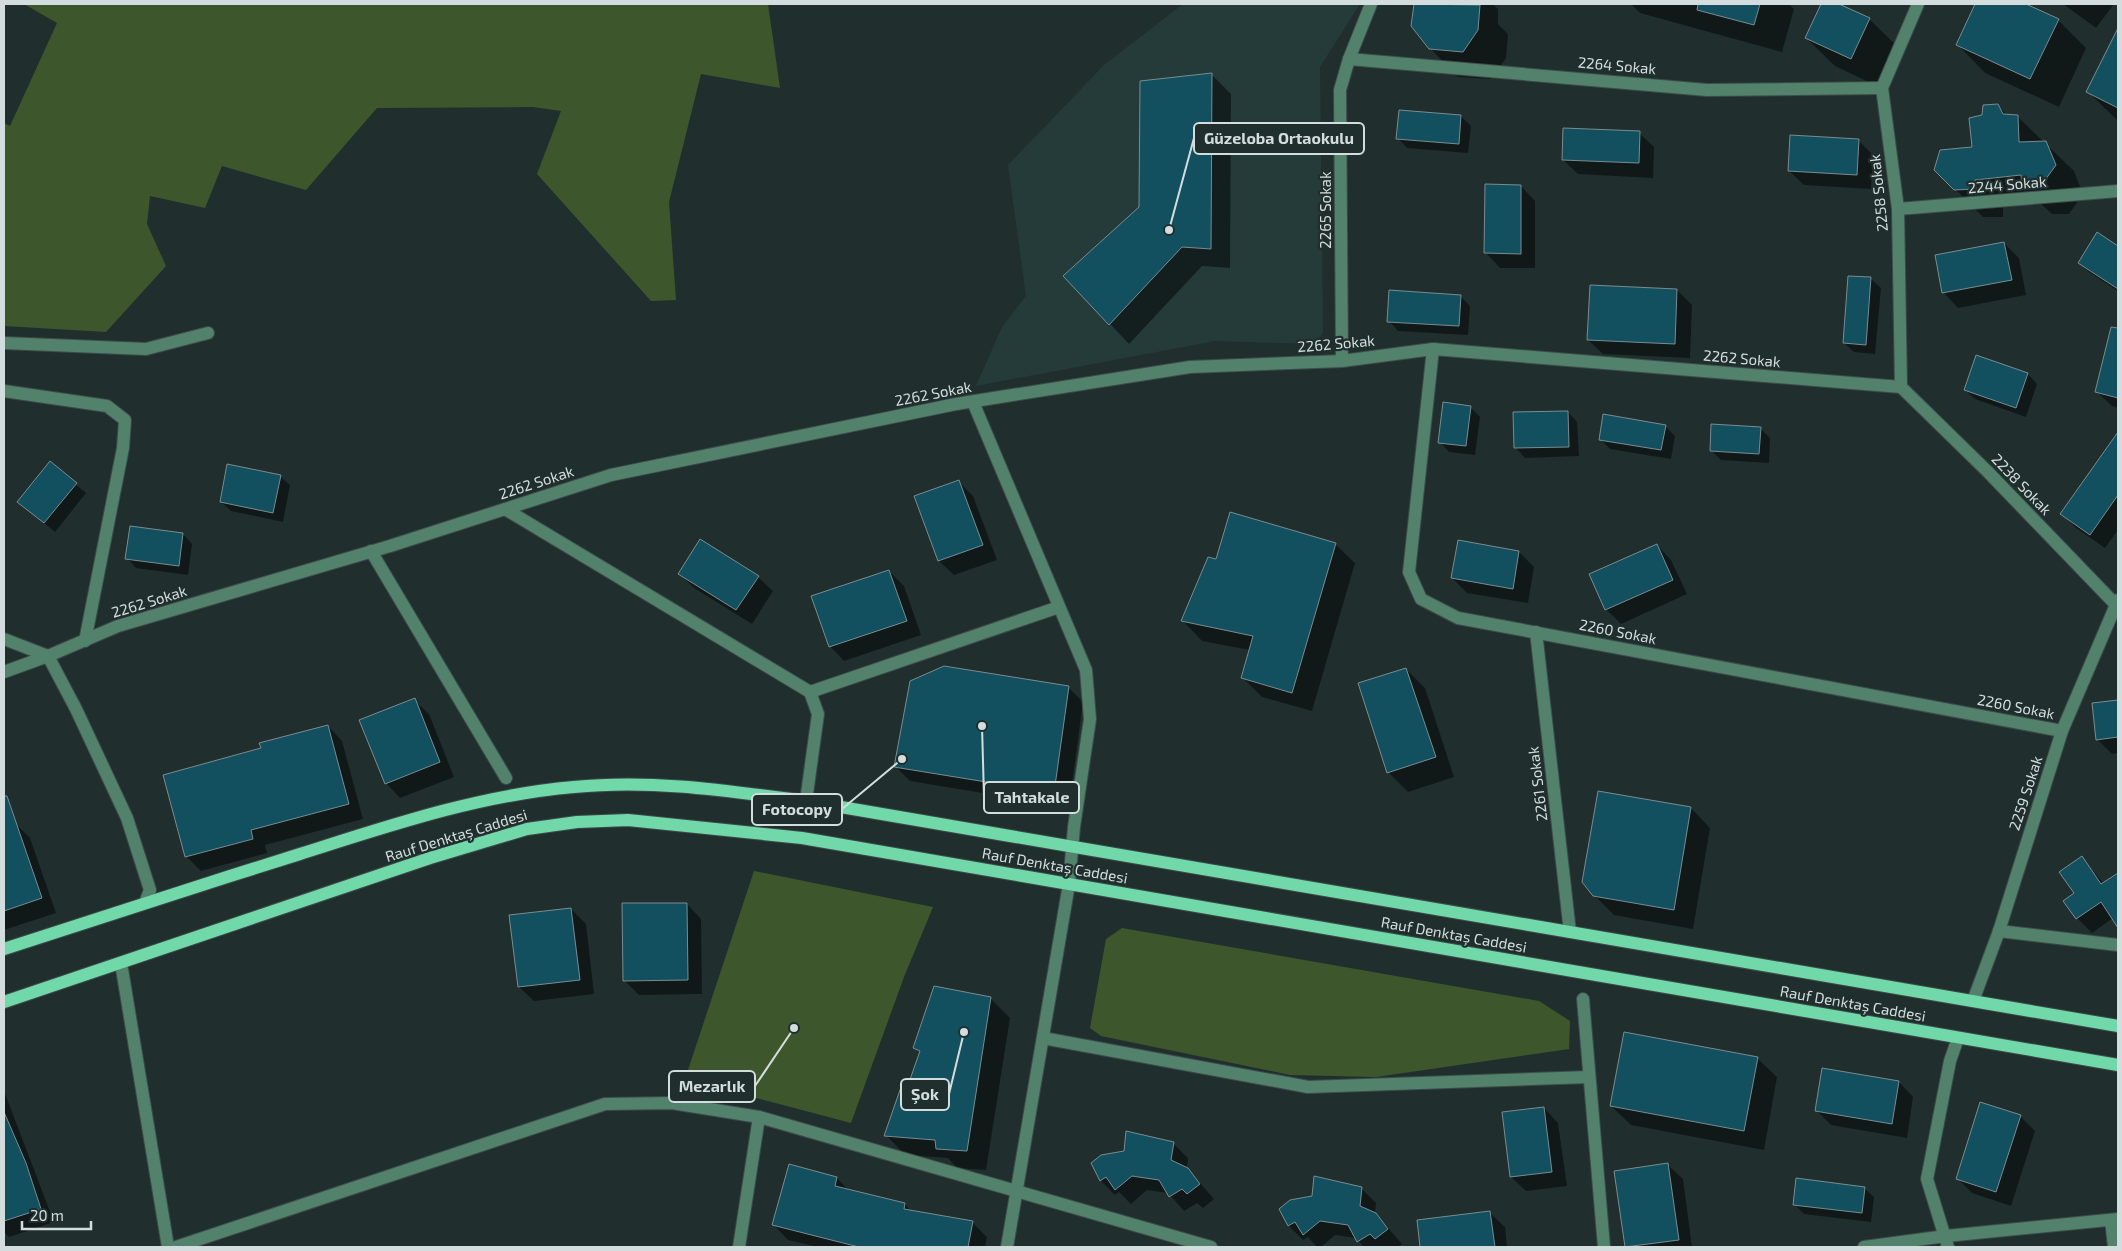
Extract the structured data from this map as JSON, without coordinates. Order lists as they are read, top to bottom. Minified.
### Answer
{"streets":{"main road":["Rauf Denktaş Caddesi"],"street":["2264 Sokak","2244 Sokak","2258 Sokak","2265 Sokak","2262 Sokak","2238 Sokak","2260 Sokak","2261 Sokak","2259 Sokak"]},"crossings":[["2264 Sokak","2258 Sokak"],["2264 Sokak","2265 Sokak"],["2244 Sokak","2258 Sokak"],["2258 Sokak","2262 Sokak"],["2258 Sokak","2238 Sokak"],["2265 Sokak","2262 Sokak"],["2262 Sokak","2238 Sokak"],["2262 Sokak","2260 Sokak"],["2238 Sokak","2259 Sokak"],["2260 Sokak","2261 Sokak"],["2260 Sokak","2259 Sokak"],["2261 Sokak","Rauf Denktaş Caddesi"],["2259 Sokak","Rauf Denktaş Caddesi"]],"places":["Güzeloba Ortaokulu","Tahtakale","Fotocopy","Mezarlık","Şok"],"scale_bar":"20 m"}
